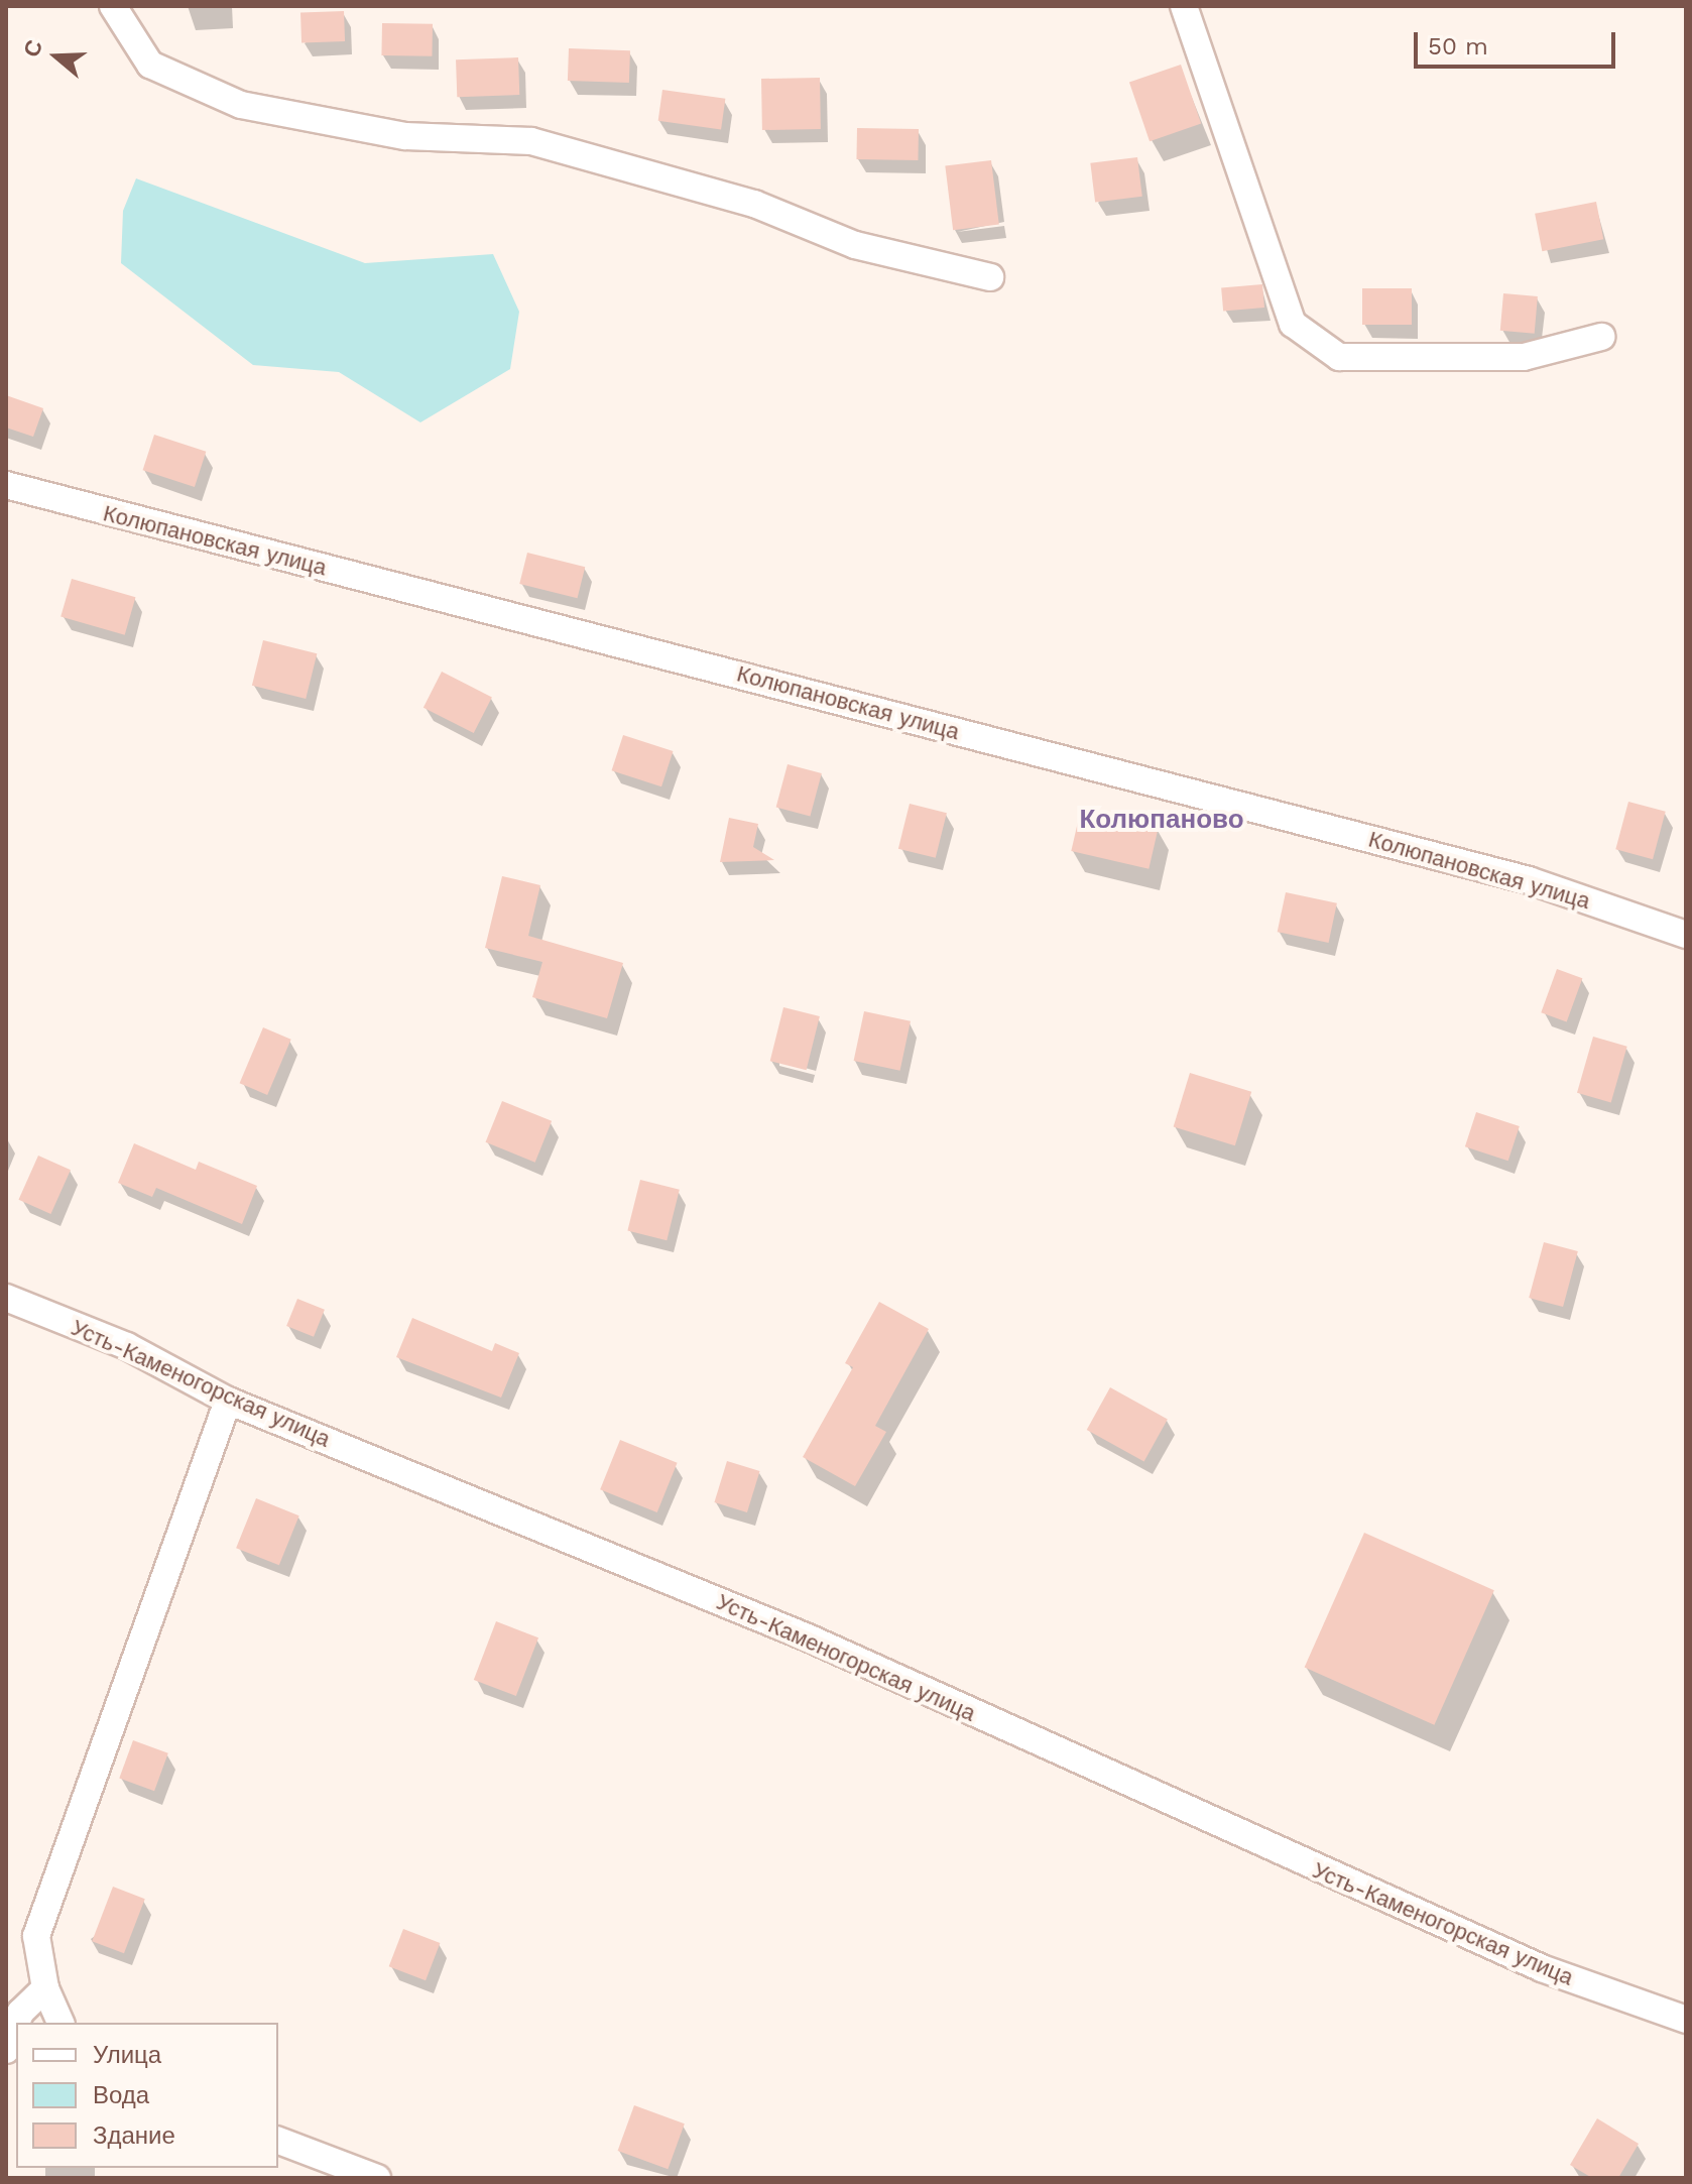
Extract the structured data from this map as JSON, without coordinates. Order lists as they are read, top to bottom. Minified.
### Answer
{"streets":{"street":["Колюпановская улица","Усть-Каменогорская улица"]},"districts":["Колюпаново"],"legend":["Улица","Вода","Здание"],"scale_bar":"50 m","north":"left"}
